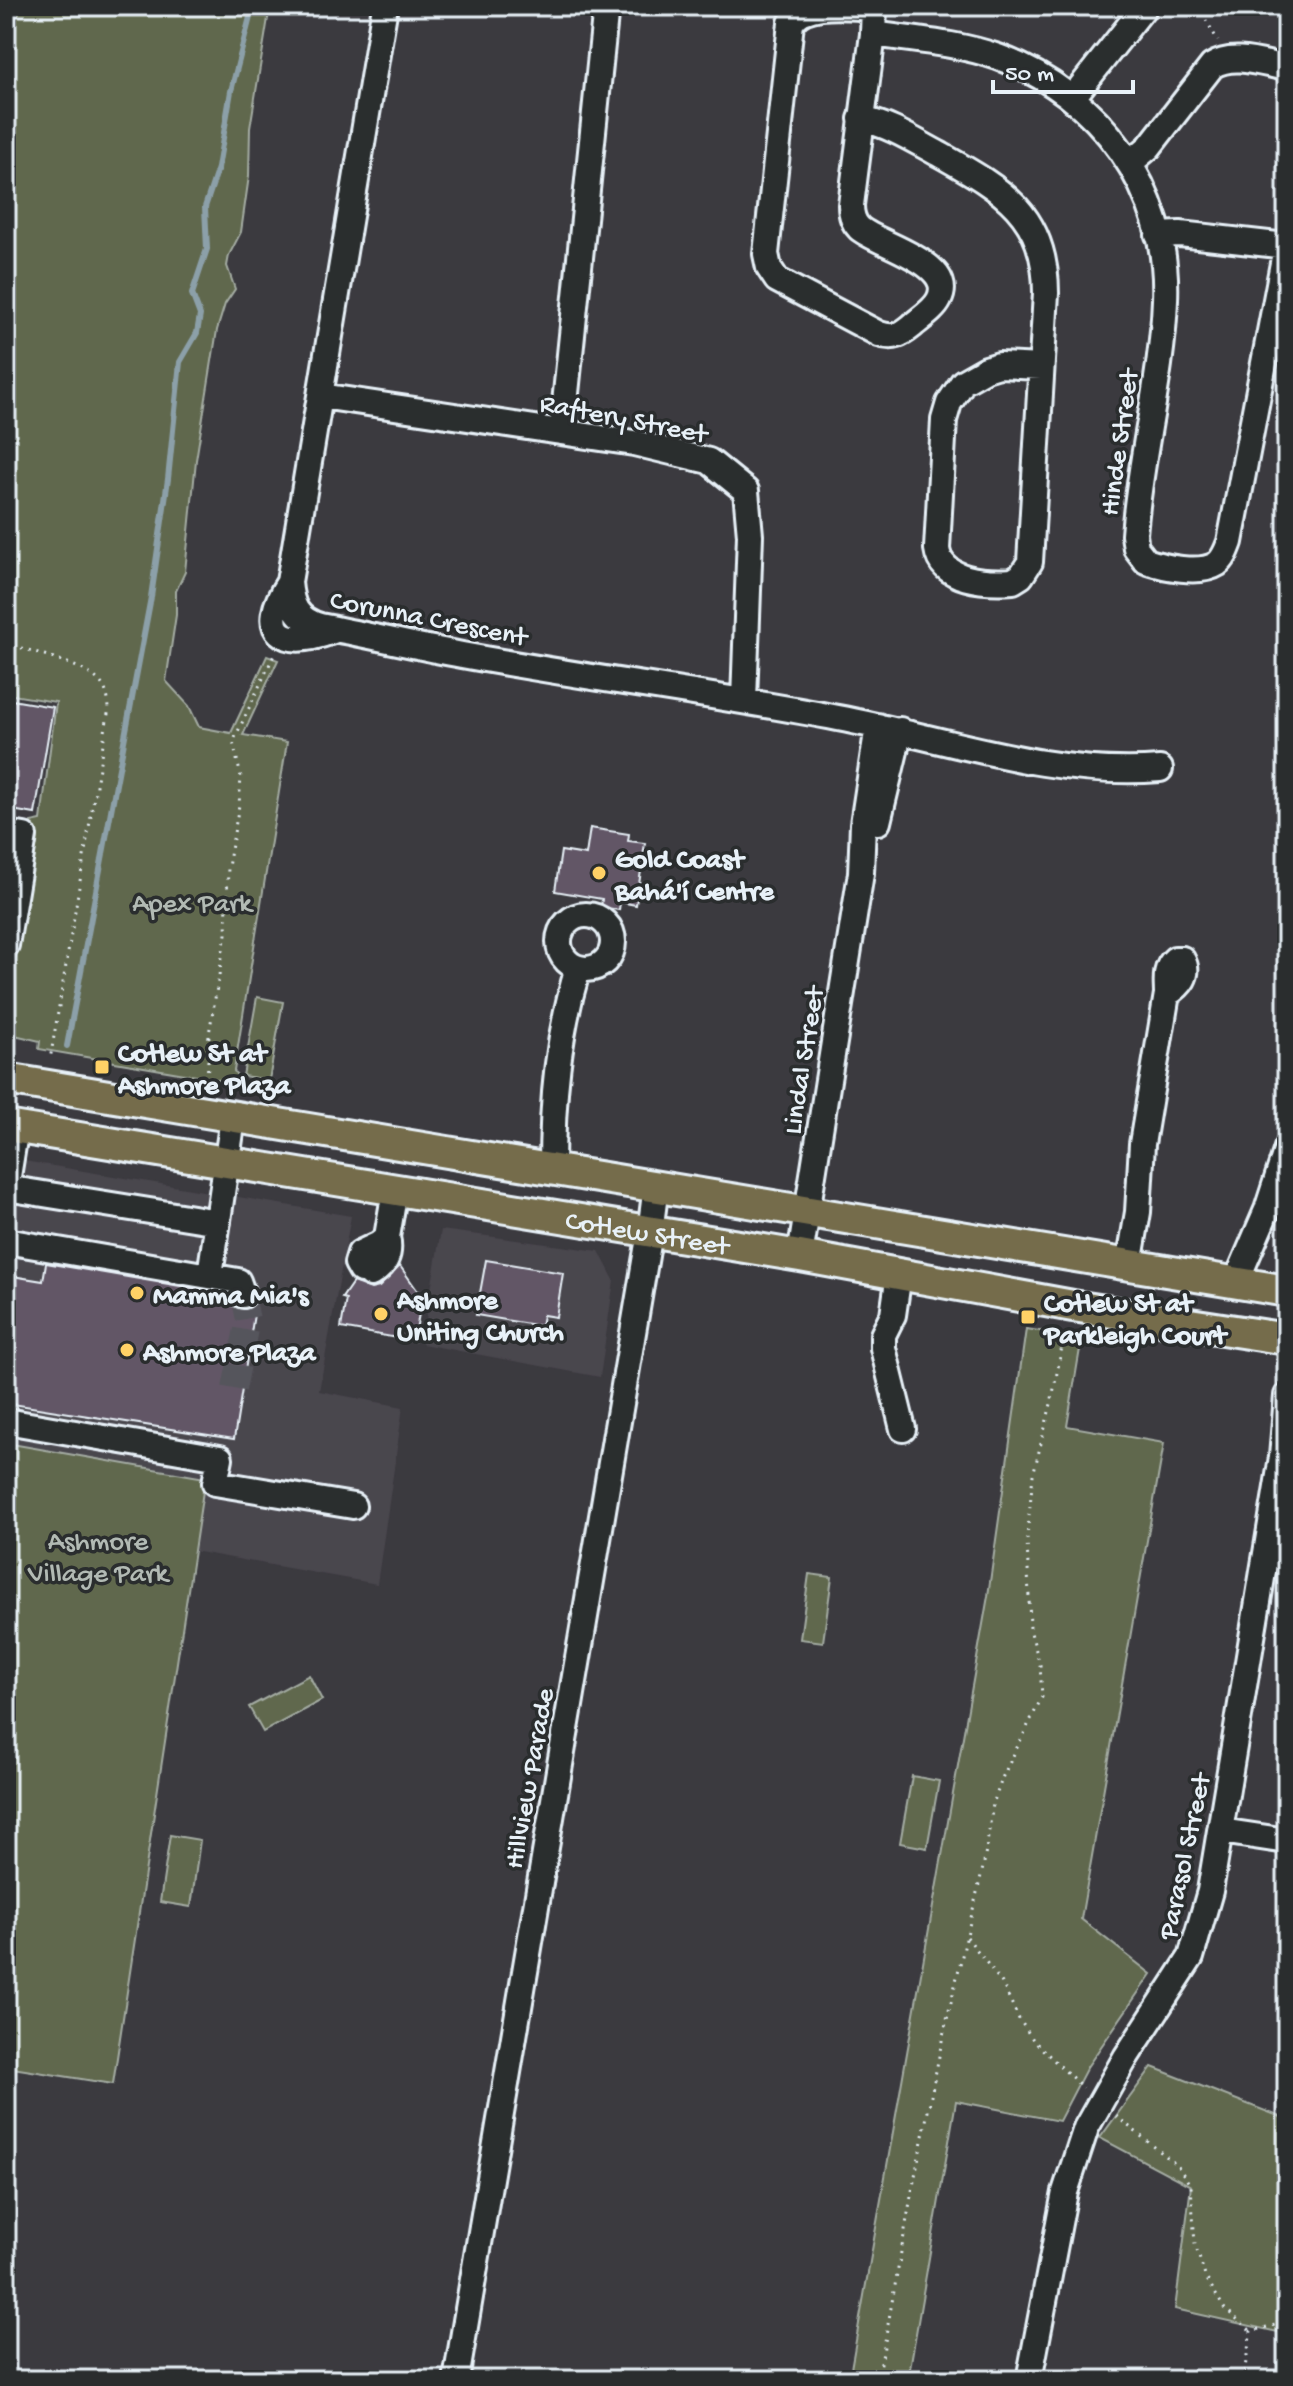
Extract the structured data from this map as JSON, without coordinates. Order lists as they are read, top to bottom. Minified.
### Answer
{"streets":{"main road":["Cotlew Street"],"street":["Raftery Street","Hinde Street","Corunna Crescent","Lindal Street","Hillview Parade","Parasol Street"]},"crossings":[["Raftery Street","Corunna Crescent"],["Corunna Crescent","Lindal Street"],["Lindal Street","Cotlew Street"],["Cotlew Street","Hillview Parade"]],"parks":["Apex Park","Ashmore Village Park"],"places":{"other":["Gold Coast Bahá'í Centre","Mamma Mia's","Ashmore Uniting Church","Ashmore Plaza"],"transit":["Cotlew St at Ashmore Plaza","Cotlew St at Parkleigh Court"]},"scale_bar":"50 m"}
